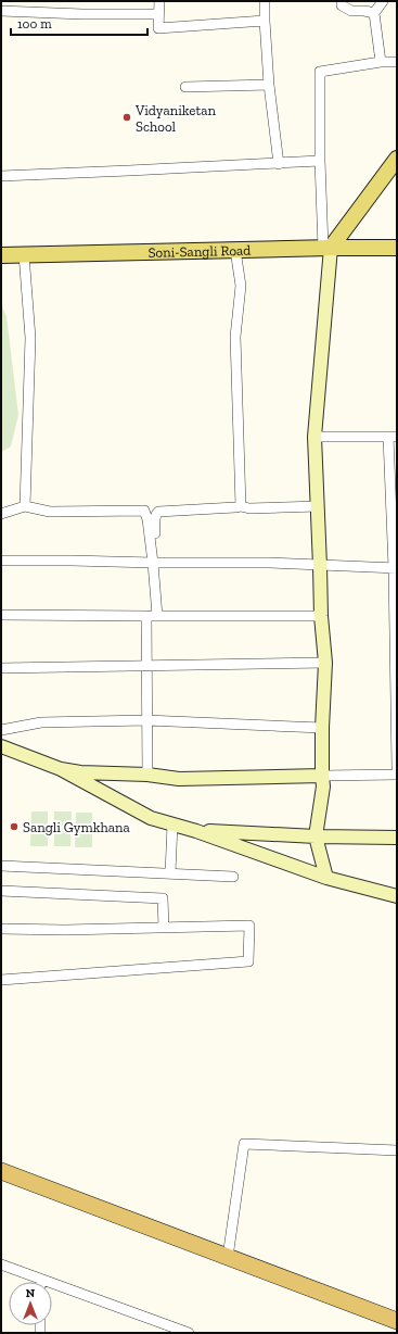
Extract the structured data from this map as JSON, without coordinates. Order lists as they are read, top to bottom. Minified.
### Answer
{"streets":{"main road":["Soni-Sangli Road"]},"places":["Vidyaniketan School","Sangli Gymkhana"],"scale_bar":"100 m","north":"top"}
